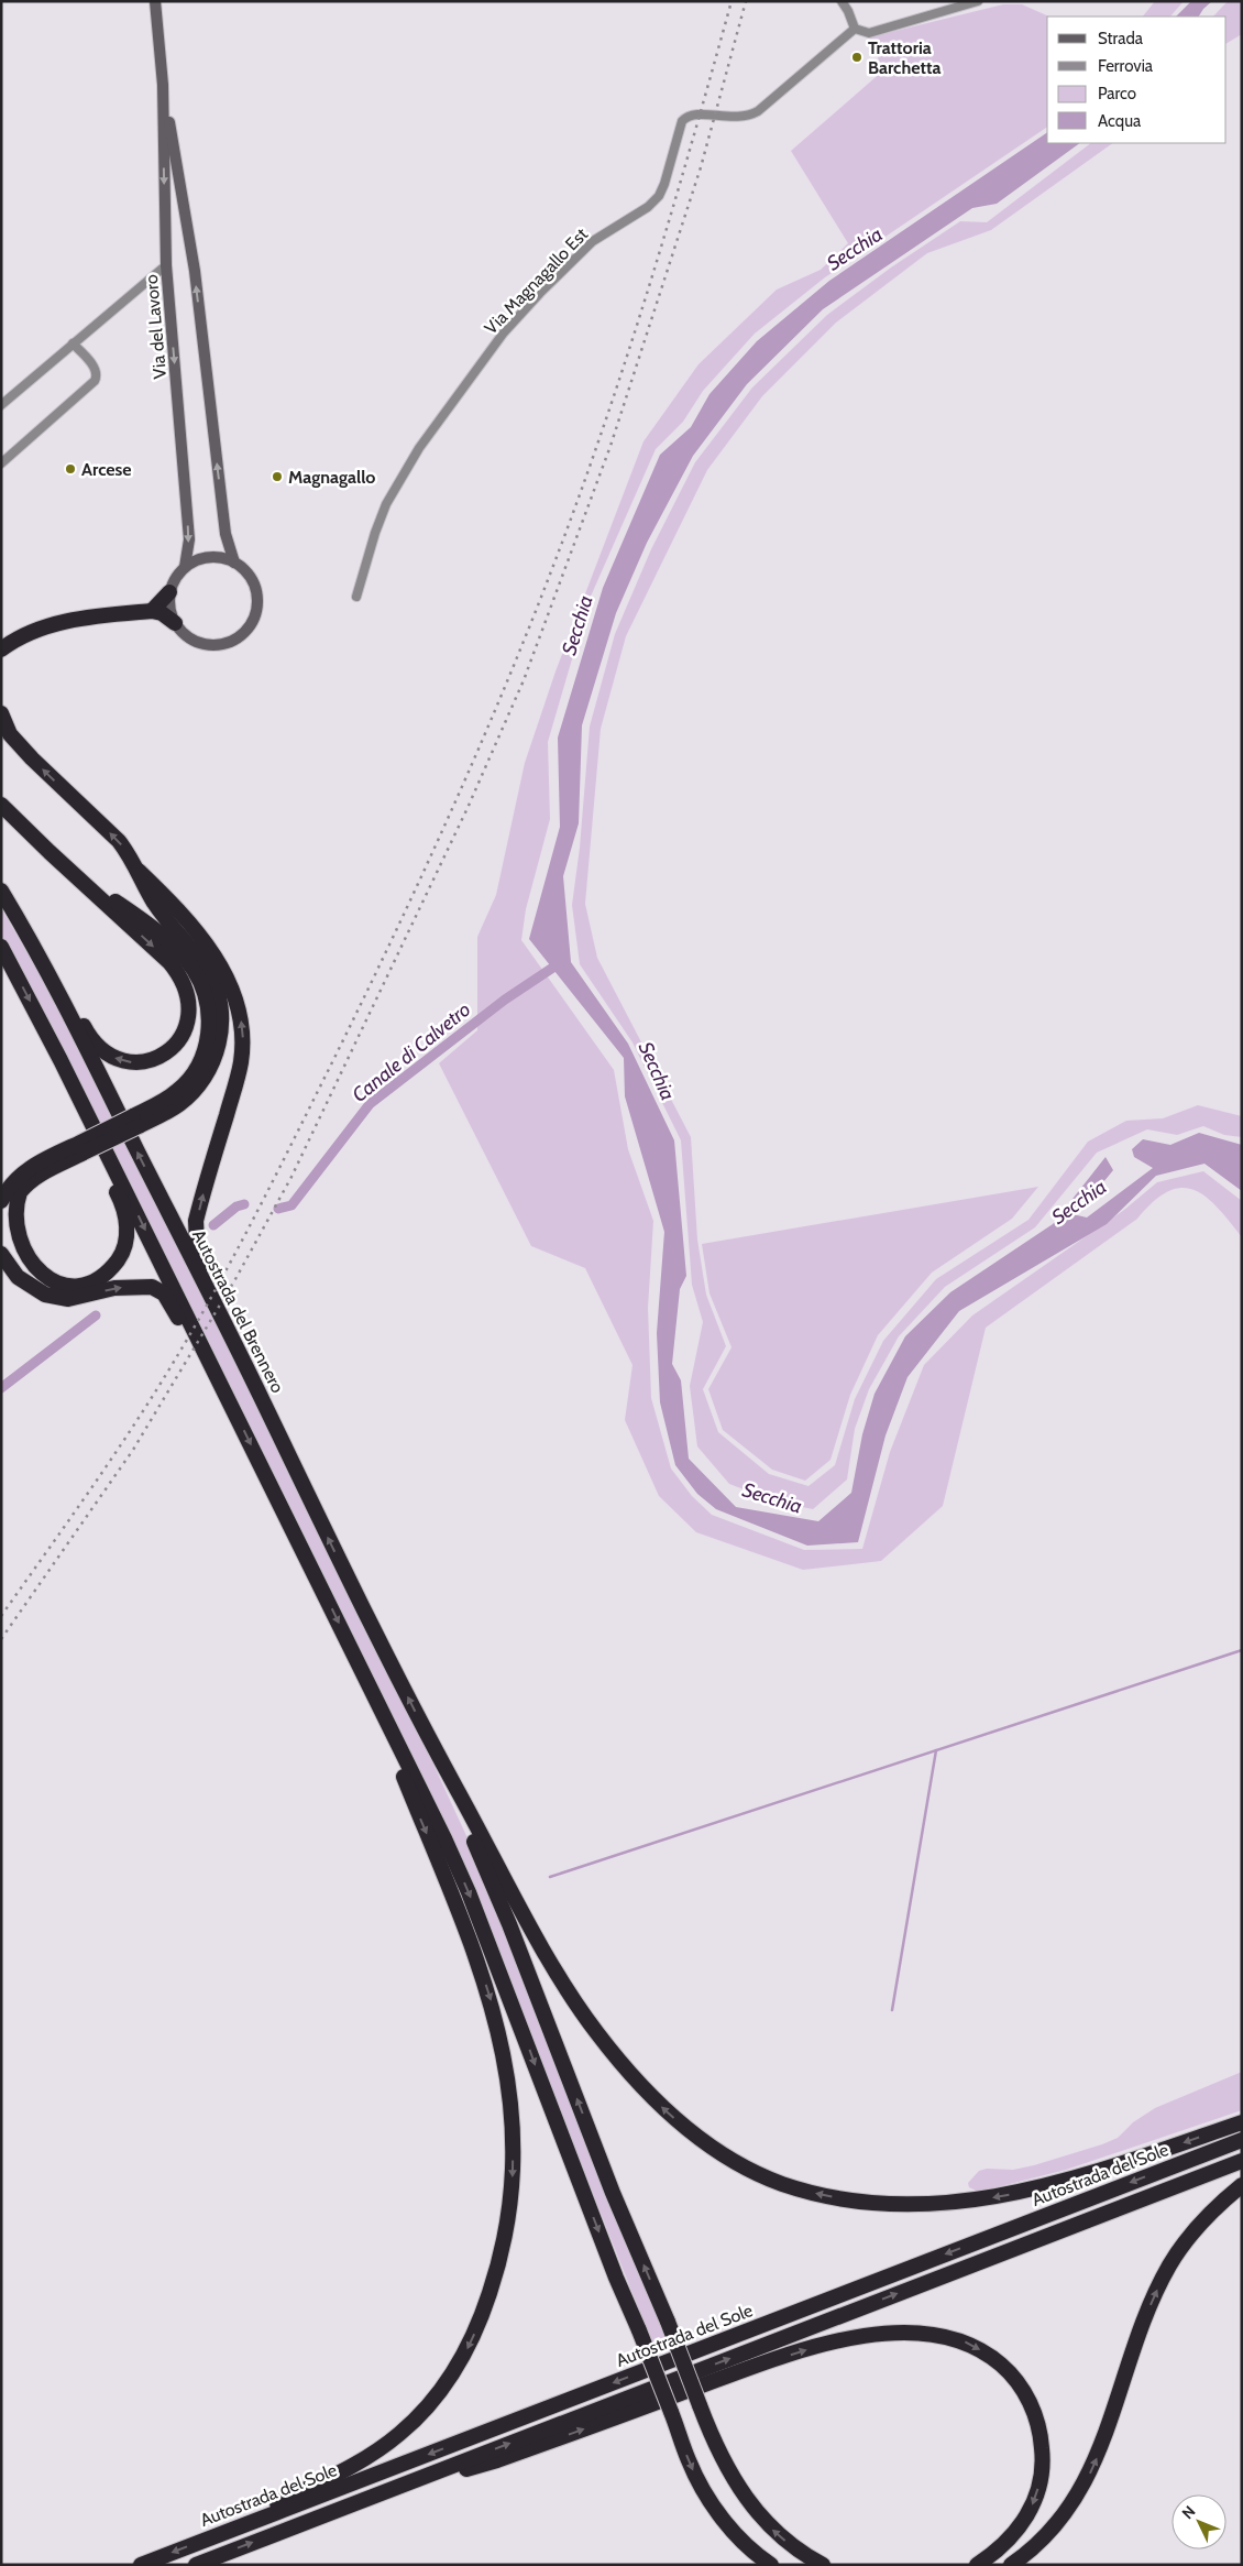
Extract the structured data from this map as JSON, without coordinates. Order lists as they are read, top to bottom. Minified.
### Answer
{"streets":{"highway":["Autostrada del Brennero","Autostrada del Sole"],"main road":["Via del Lavoro"],"street":["Via Magnagallo Est"]},"water":["Secchia","Canale di Calvetro"],"places":["Trattoria Barchetta","Arcese","Magnagallo"],"legend":["Strada","Ferrovia","Parco","Acqua"],"north":"top left"}
